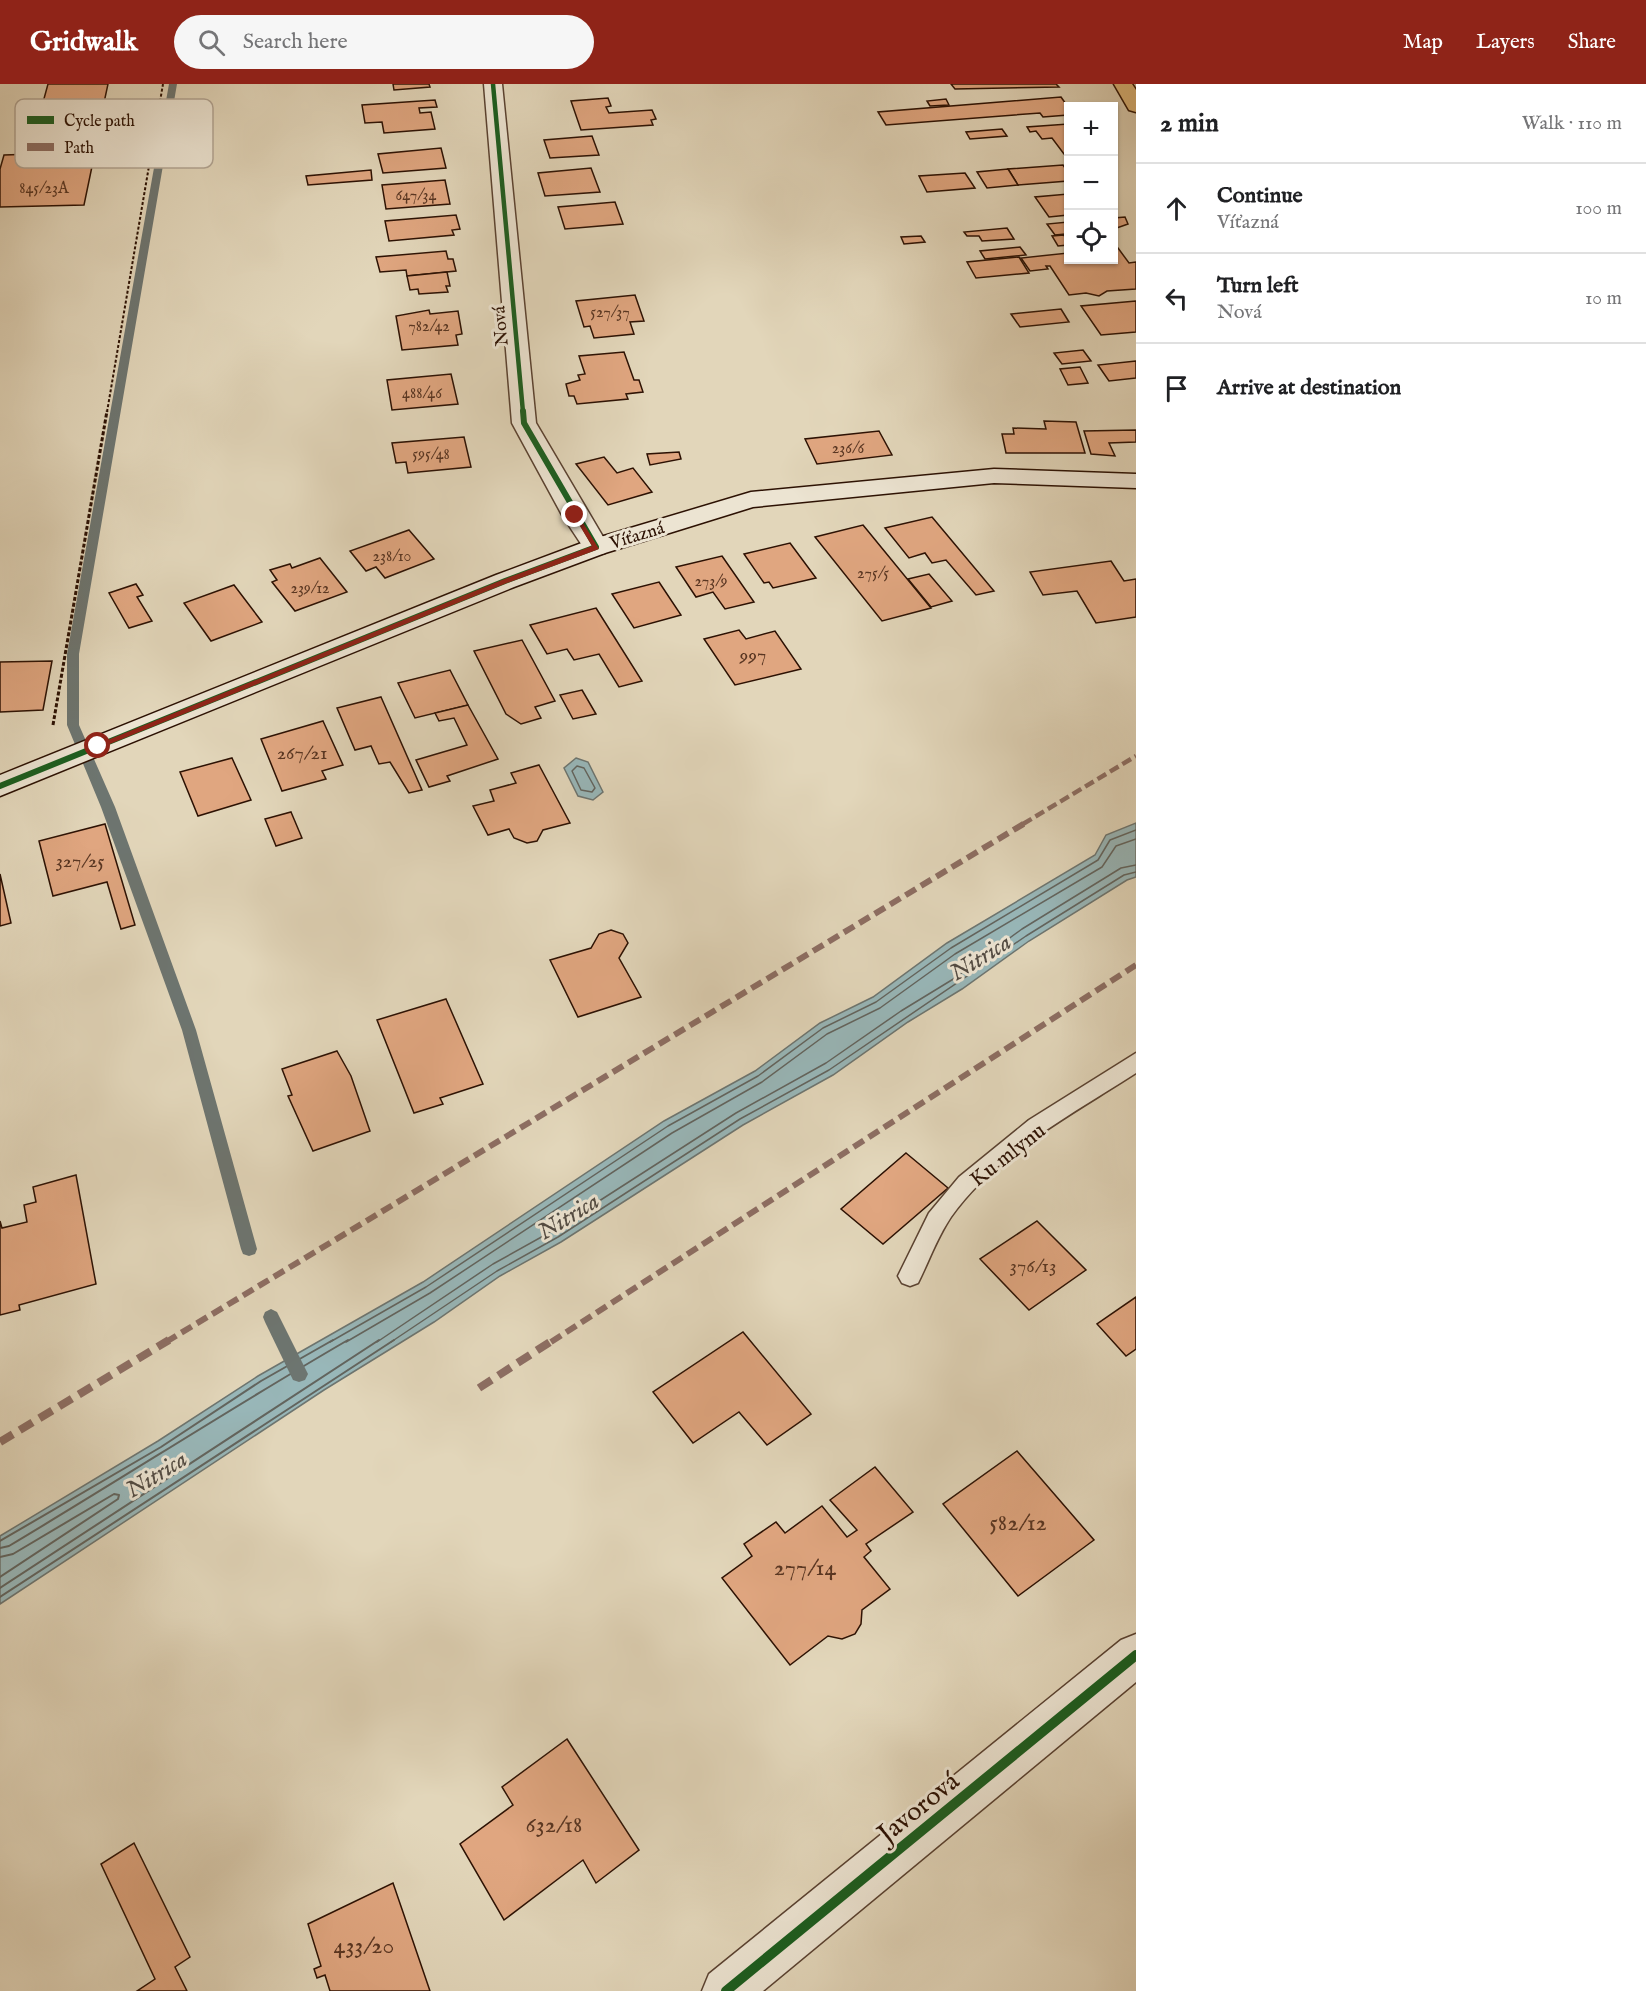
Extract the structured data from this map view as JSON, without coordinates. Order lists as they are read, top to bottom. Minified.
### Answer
{"streets":{"street":["Nová","Víťazná","Javorová"],"lane":["Ku mlynu"]},"crossings":[["Nová","Víťazná"]],"water":["Nitrica"],"house_numbers":["845/23A","647/34","527/37","782/42","488/46","236/6","595/48","238/10","275/5","273/9","239/12","997","267/21","327/25","376/13","582/12","277/14","632/18","433/20"],"legend":["Cycle path","Path"],"page":{"header":"Gridwalk","search":"Search here","nav":["Map","Layers","Share"],"heading":["2 min","Walk · 110 m"],"map_buttons":["+","−"],"list":[["Continue","Víťazná","100 m"],["Turn left","Nová","10 m"],"Arrive at destination"]}}
